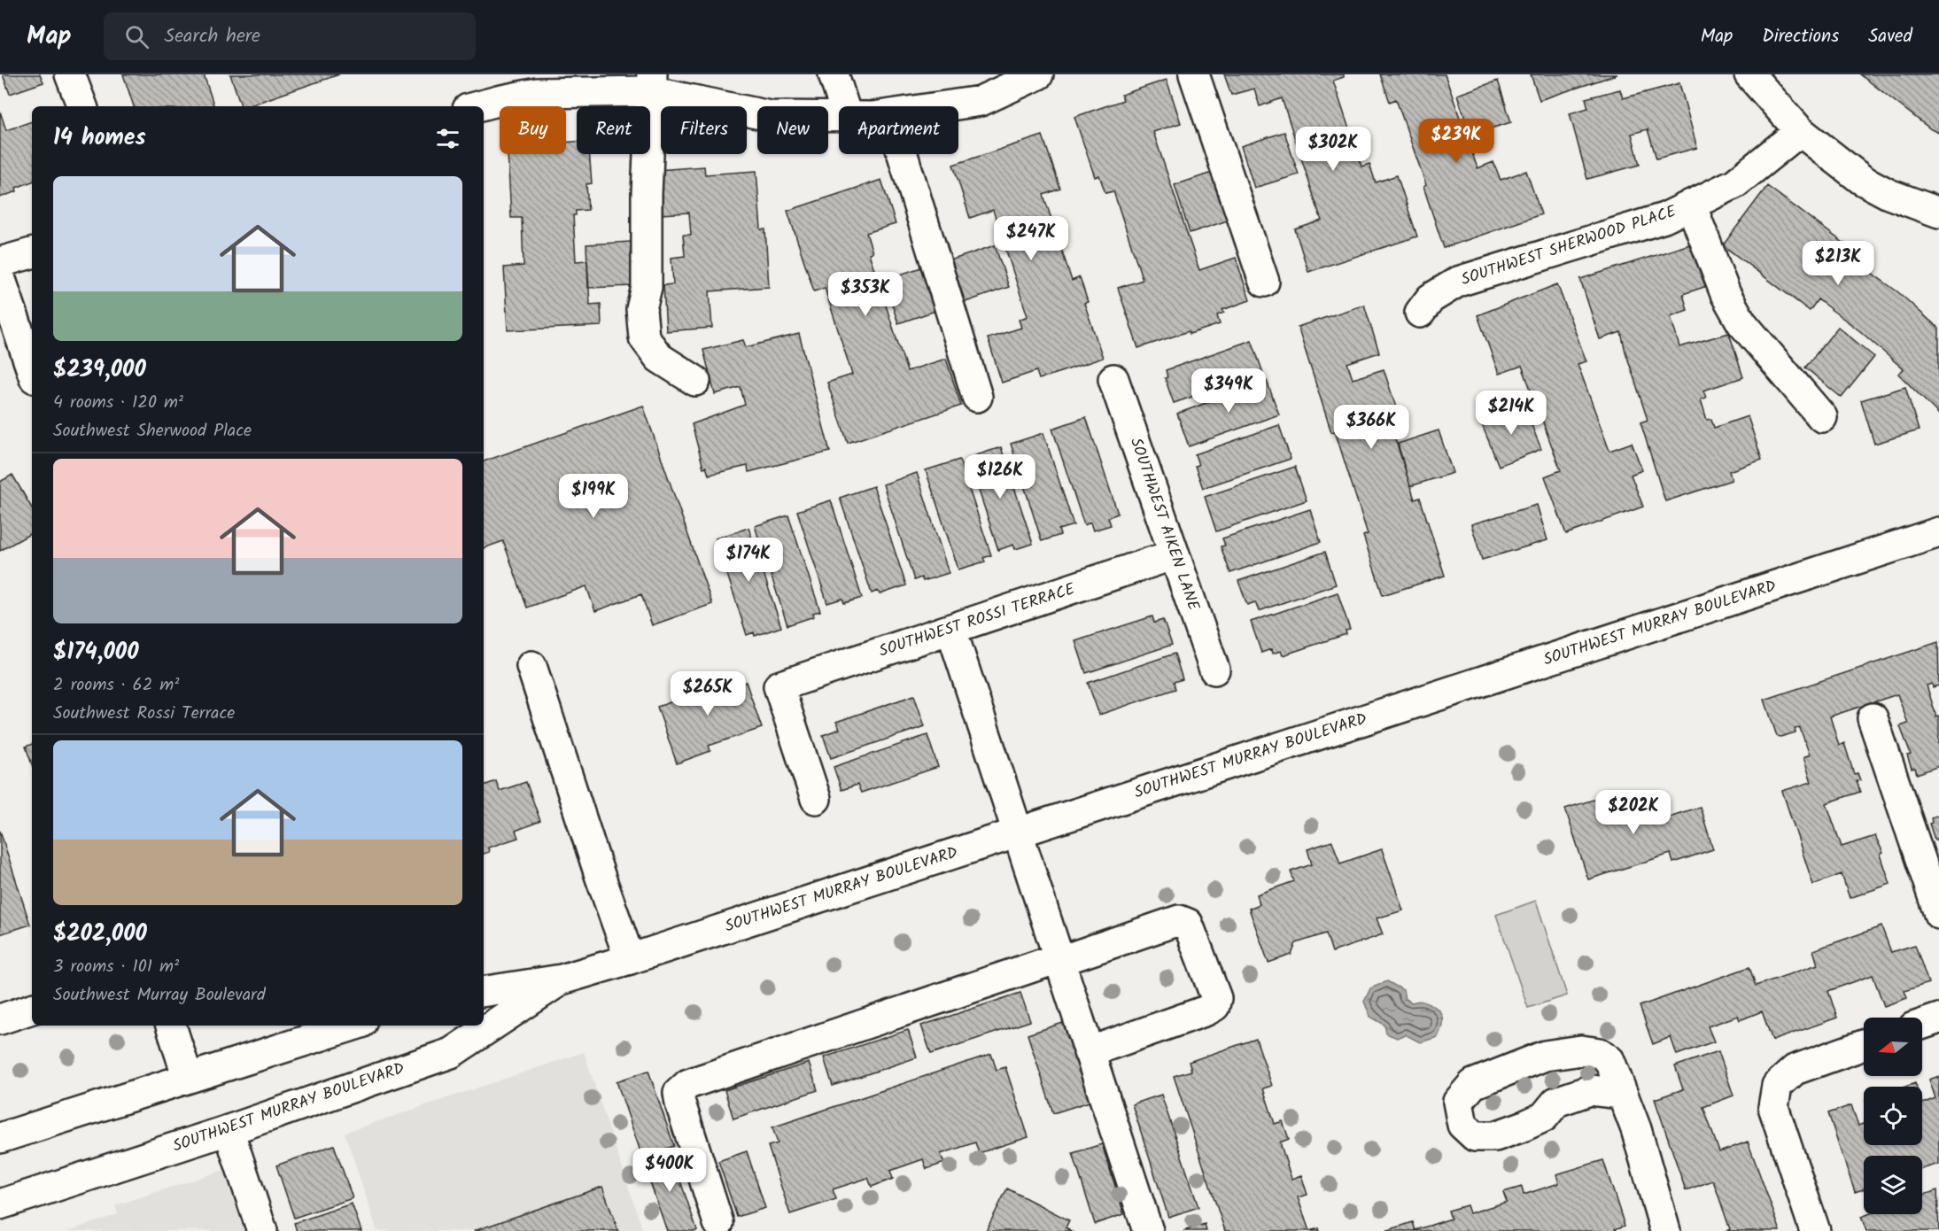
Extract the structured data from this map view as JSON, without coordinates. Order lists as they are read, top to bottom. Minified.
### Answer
{"streets":{"street":["SOUTHWEST SHERWOOD PLACE","SOUTHWEST AIKEN LANE","SOUTHWEST ROSSI TERRACE","SOUTHWEST MURRAY BOULEVARD"]},"crossings":[["SOUTHWEST AIKEN LANE","SOUTHWEST ROSSI TERRACE"]],"north":"left","page":{"header":"Map","search":"Search here","nav":["Map","Directions","Saved"],"chip":["Buy","Rent","Filters","New","Apartment"],"heading":"14 homes","price":["$239K","$302K","$247K","$213K","$353K","$349K","$214K","$366K","$126K","$199K","$174K","$265K","$202K","$400K"],"list":[{"name":"$239,000","note":"4 rooms · 120 m² · Southwest Sherwood Place"},{"name":"$174,000","note":"2 rooms · 62 m² · Southwest Rossi Terrace"},{"name":"$202,000","note":"3 rooms · 101 m² · Southwest Murray Boulevard"}]}}
